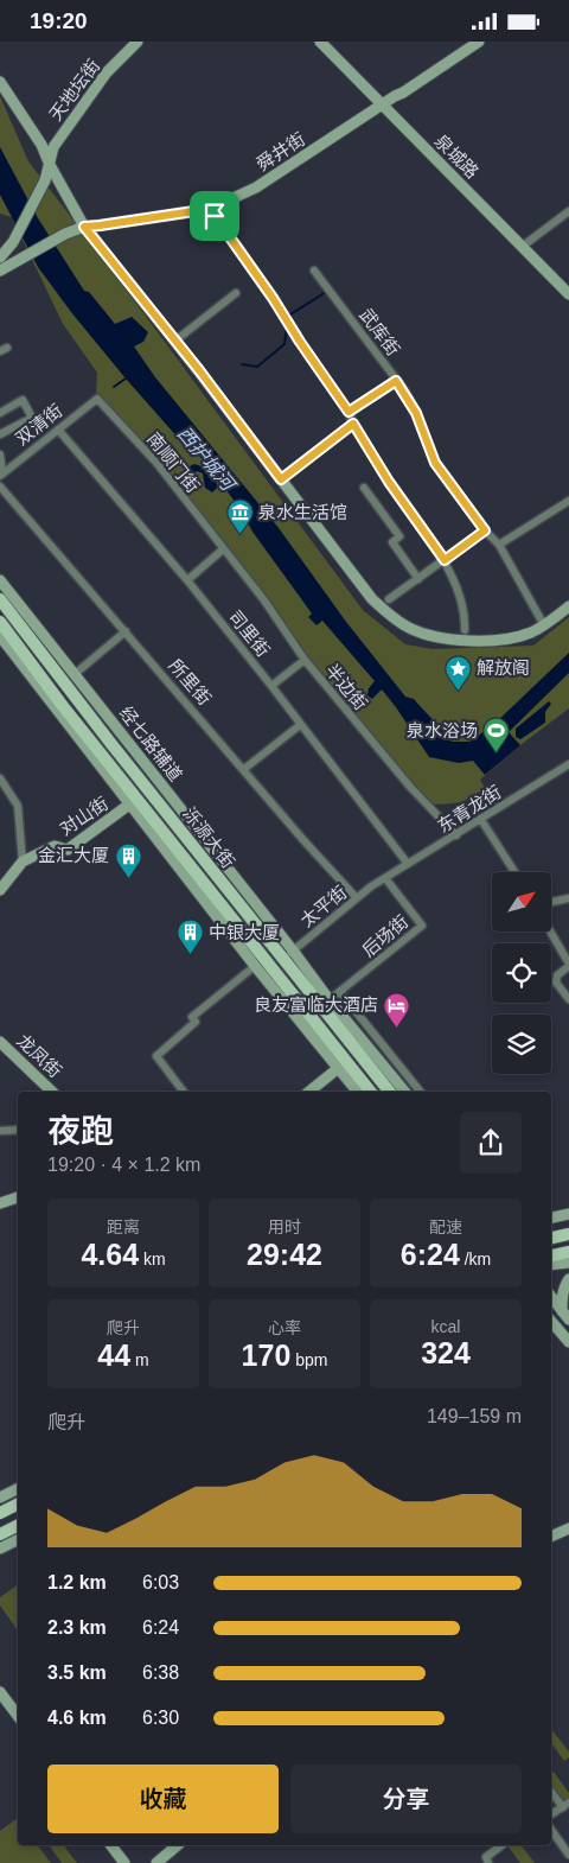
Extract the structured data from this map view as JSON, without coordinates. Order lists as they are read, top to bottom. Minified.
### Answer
{"streets":{"main road":["泺源大街"],"street":["天地坛街","舜井街","泉城路","武库街","双清街","南顺门街","司里街","所里街","半边街","经七路辅道","东青龙街","对山街","太平街","后场街","龙凤街"]},"crossings":[["舜井街","泉城路"],["双清街","南顺门街"],["双清街","司里街"],["南顺门街","半边街"],["司里街","东青龙街"],["所里街","太平街"],["半边街","东青龙街"],["经七路辅道","泺源大街"],["经七路辅道","太平街"],["经七路辅道","后场街"],["东青龙街","太平街"],["东青龙街","后场街"],["泺源大街","太平街"],["泺源大街","后场街"],["太平街","后场街"]],"water":["西护城河"],"places":{"museum":["泉水生活馆"],"place":["解放阁"],"sports":["泉水浴场"],"building":["金汇大厦","中银大厦"],"hotel":["良友富临大酒店"]},"north":"top right","page":{"status":"19:20","heading":["夜跑","19:20 · 4 × 1.2 km"],"stats":[["距离","4.64 km"],["用时","29:42"],["配速","6:24 /km"],["爬升","44 m"],["心率","170 bpm"],["kcal","324"]],"chart":["爬升","149–159 m"],"list":[{"name":"1.2 km","note":"6:03"},{"name":"2.3 km","note":"6:24"},{"name":"3.5 km","note":"6:38"},{"name":"4.6 km","note":"6:30"}],"buttons":["收藏","分享"]}}
